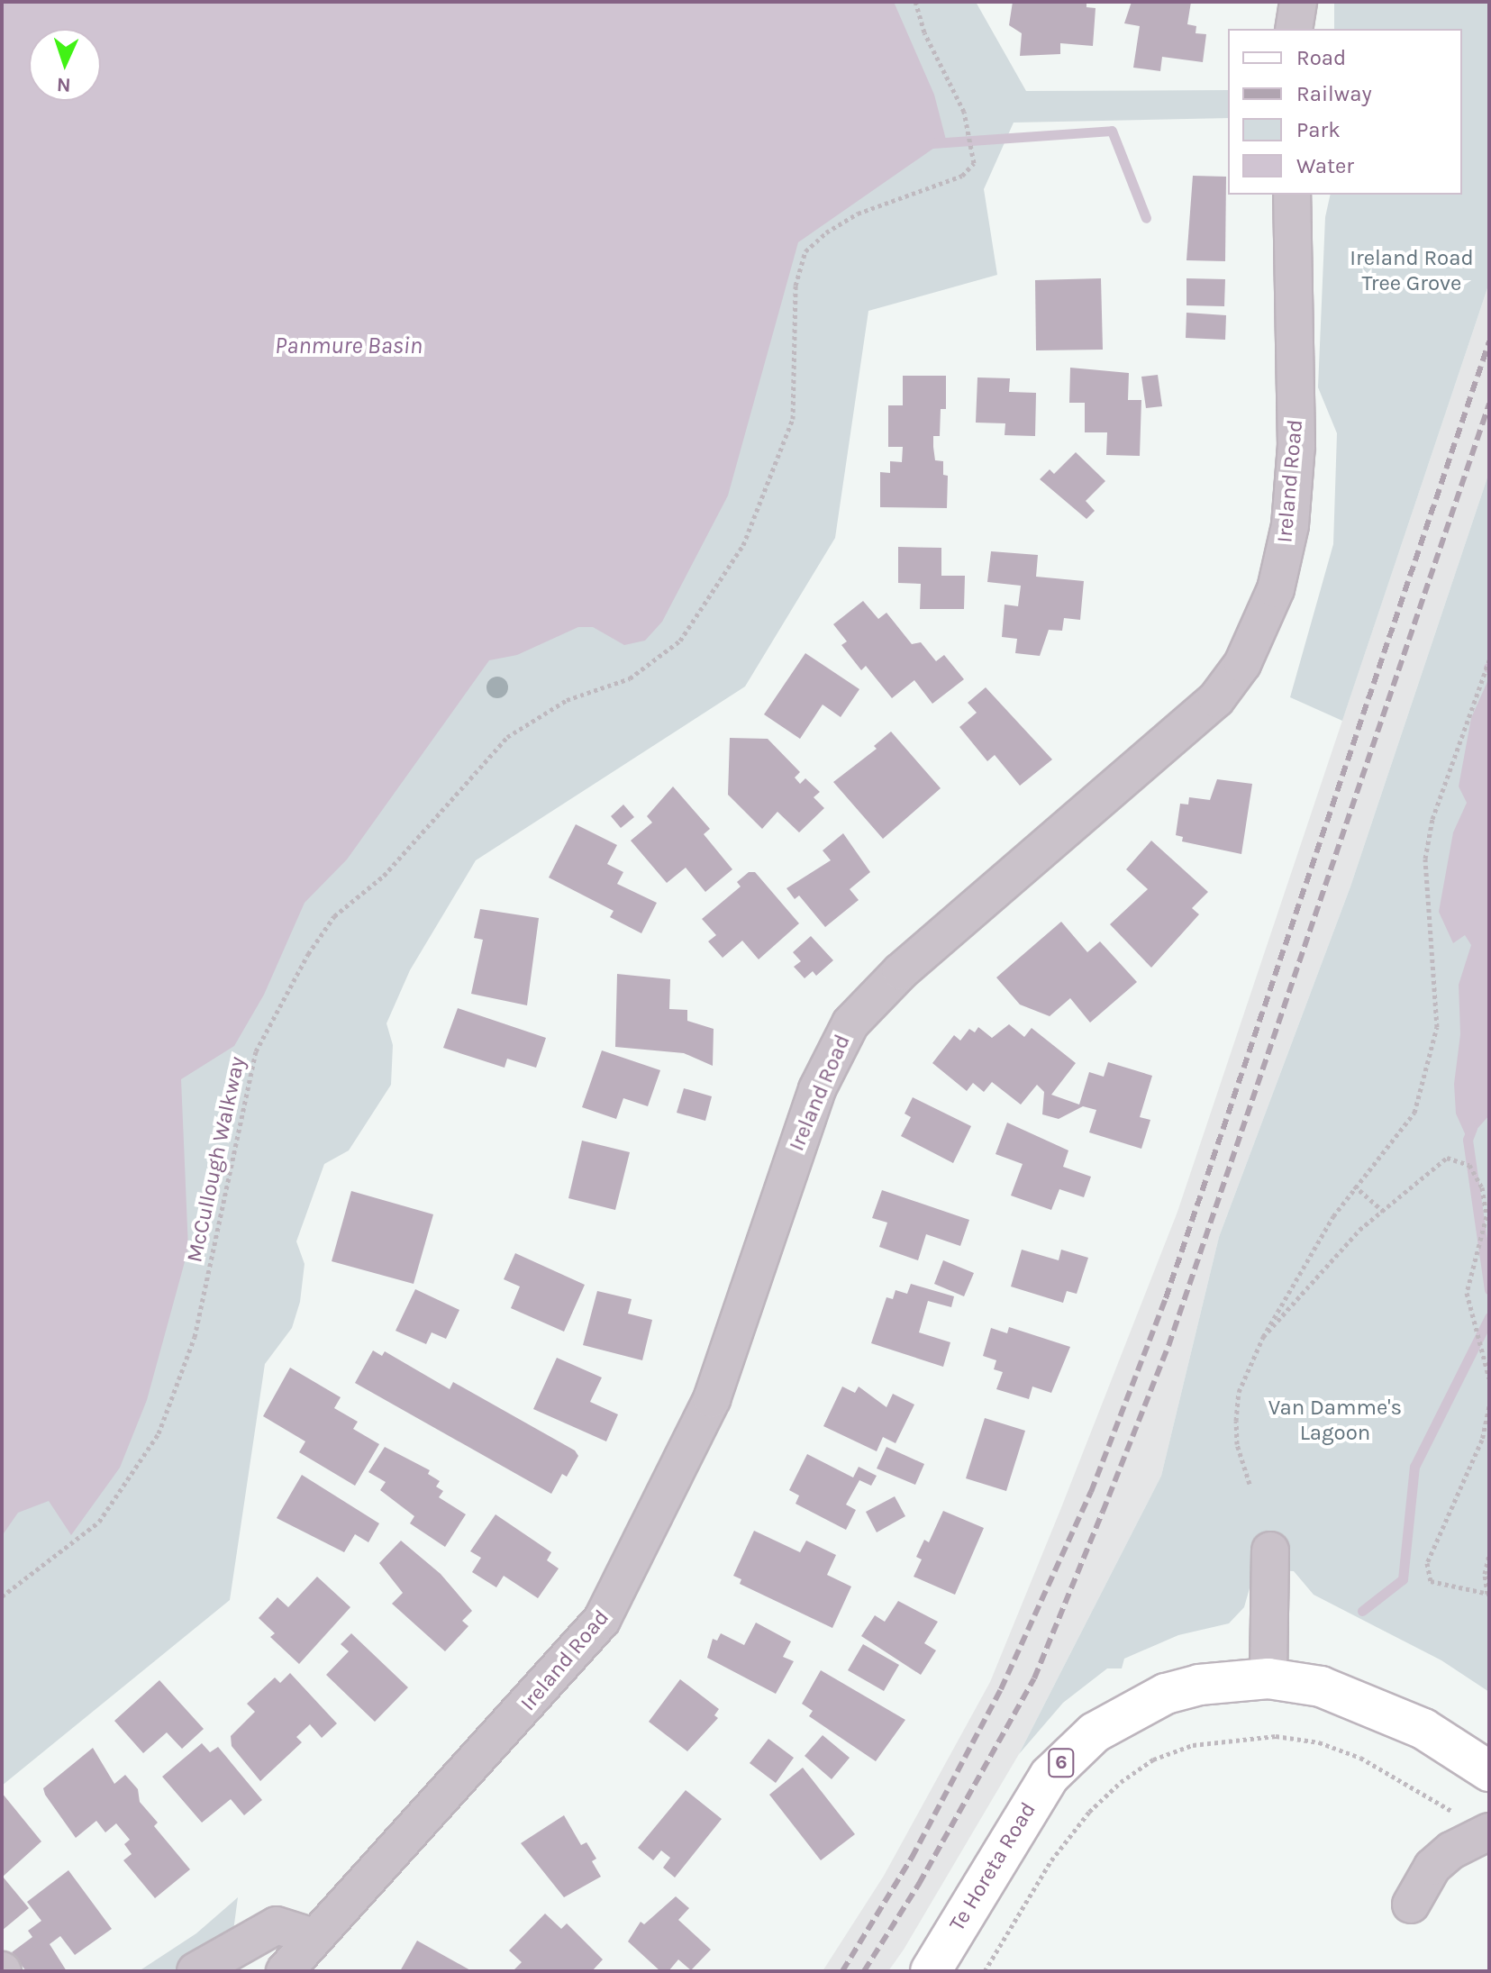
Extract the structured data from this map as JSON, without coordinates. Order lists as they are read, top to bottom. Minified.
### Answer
{"streets":{"main road":["6","Te Horeta Road"],"street":["Ireland Road"],"path":["McCullough Walkway"]},"water":["Panmure Basin"],"parks":["Ireland Road Tree Grove","Van Damme's Lagoon"],"legend":["Road","Railway","Park","Water"],"north":"bottom"}
